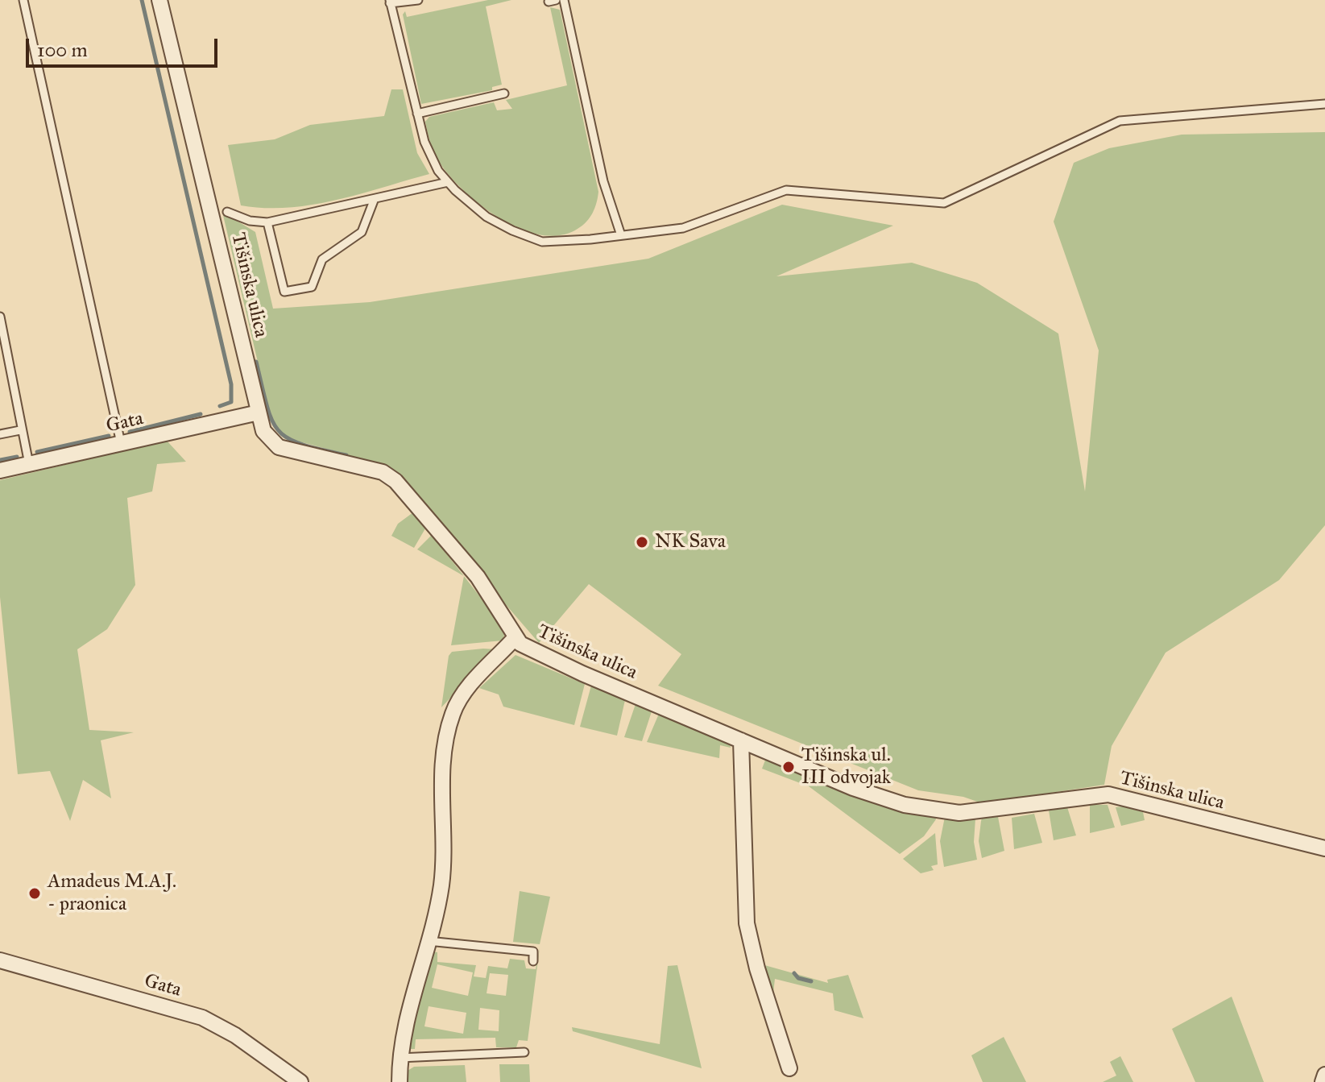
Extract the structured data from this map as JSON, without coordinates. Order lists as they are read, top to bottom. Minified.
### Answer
{"streets":{"street":["Tišinska ulica","Gata"]},"crossings":[["Tišinska ulica","Gata"]],"places":["NK Sava","Tišinska ul. III odvojak","Amadeus M.A.J. - praonica"],"scale_bar":"100 m"}
